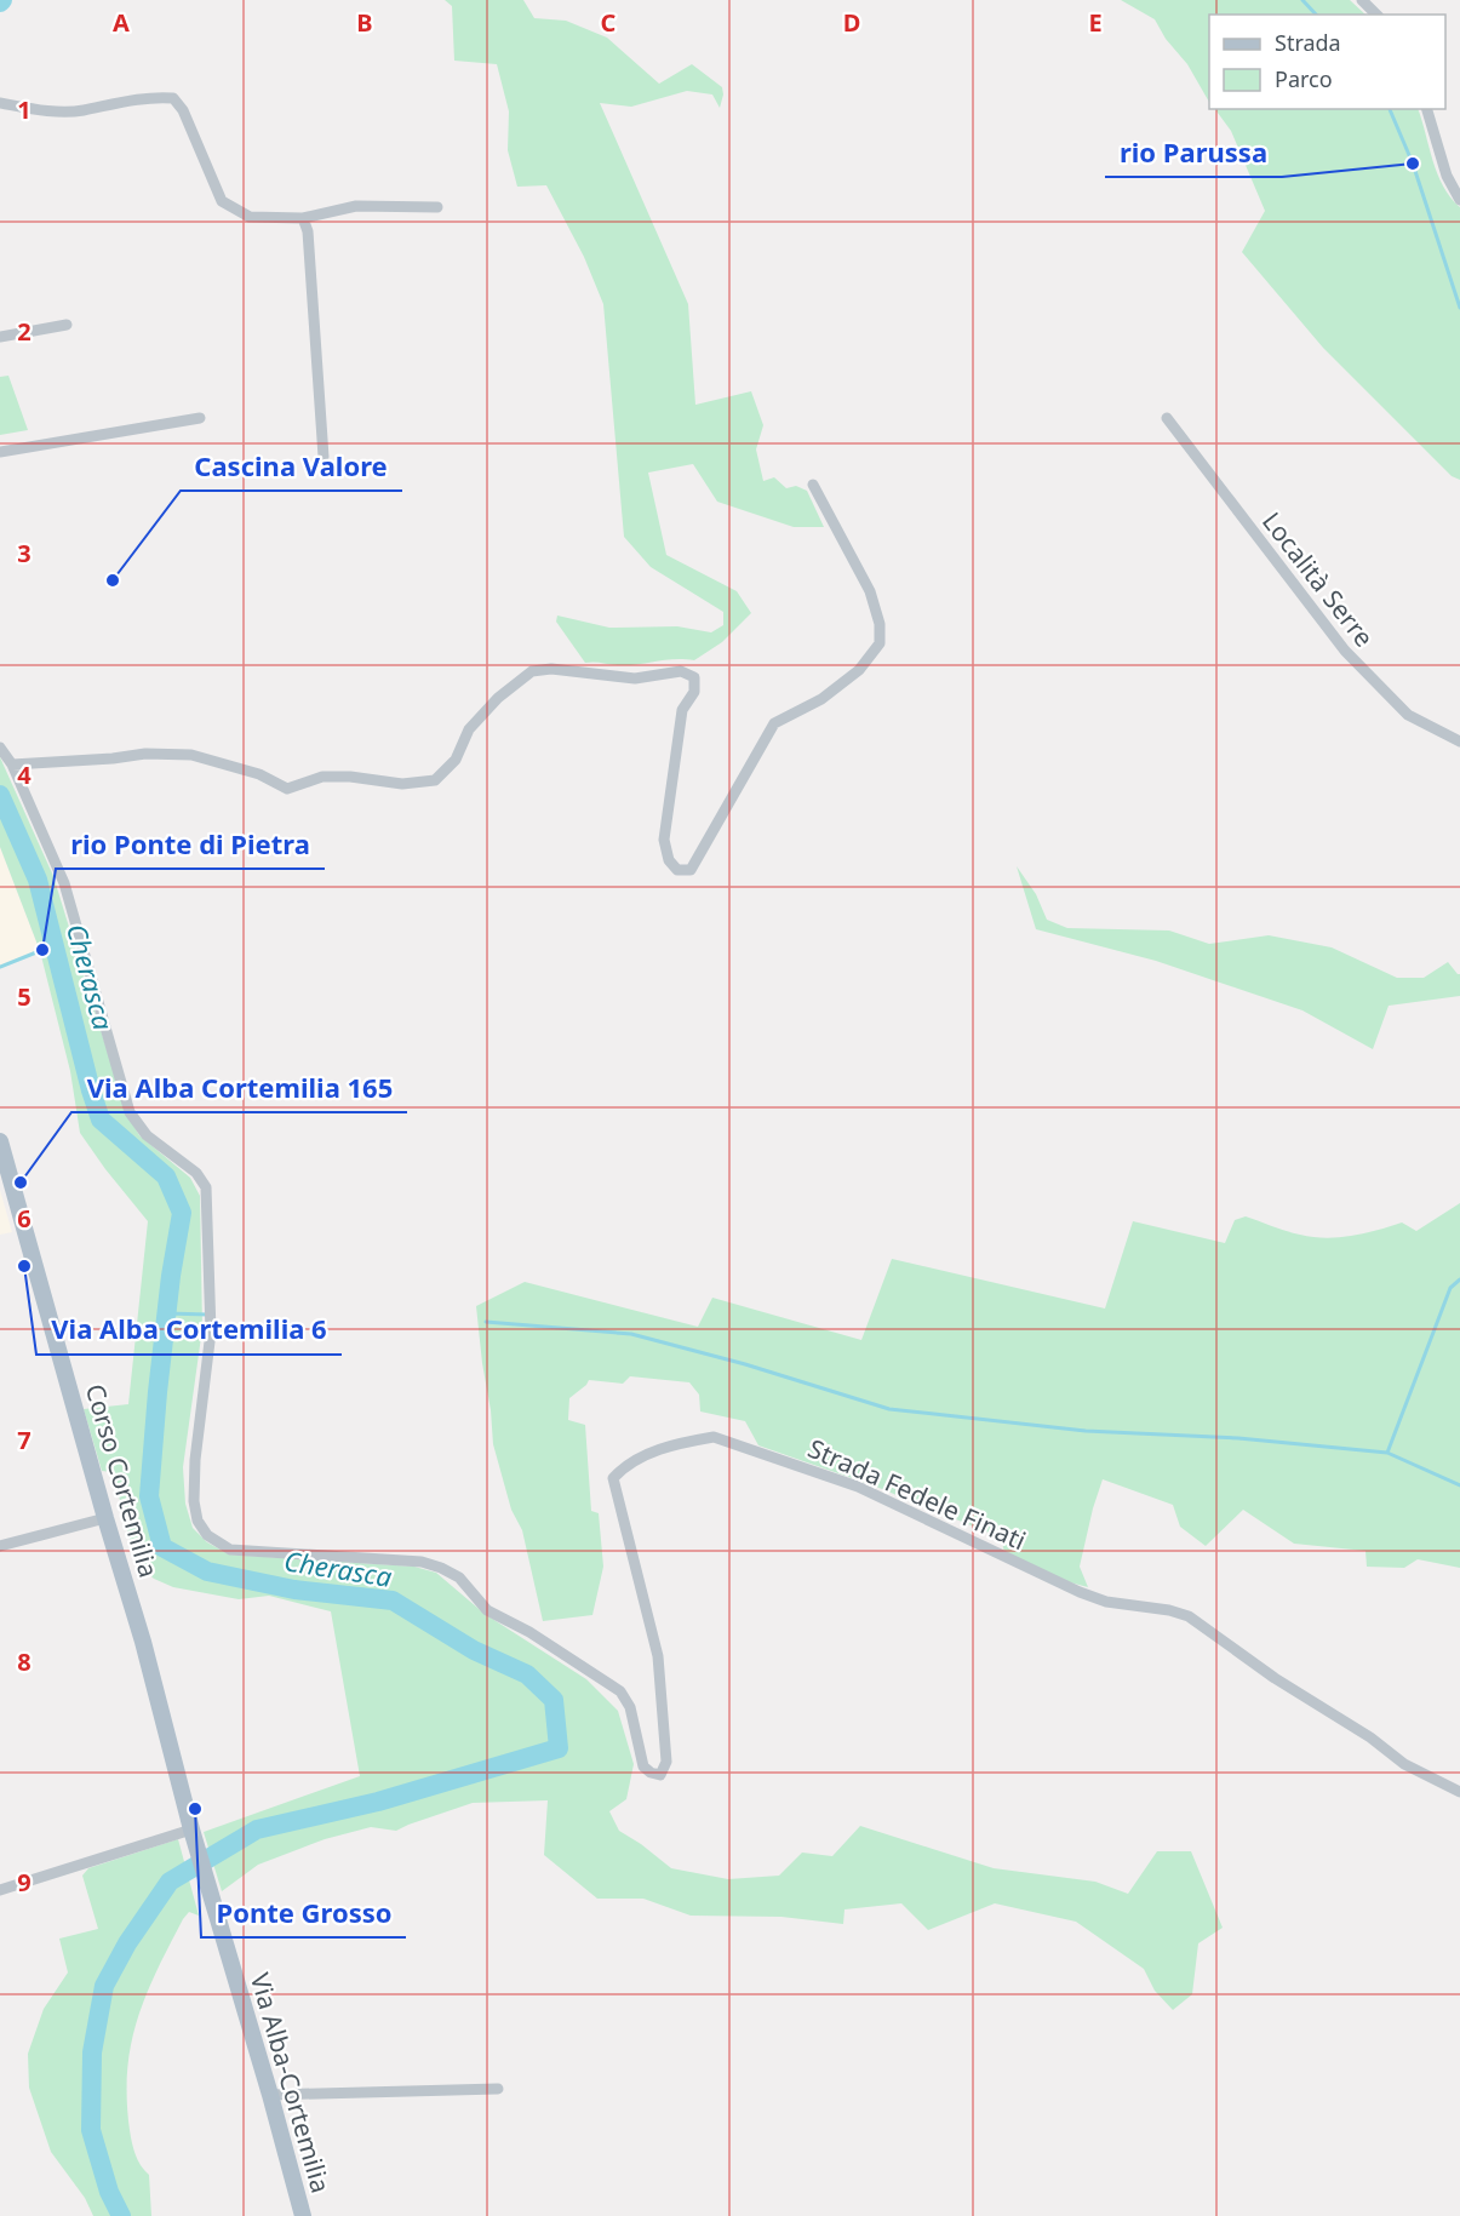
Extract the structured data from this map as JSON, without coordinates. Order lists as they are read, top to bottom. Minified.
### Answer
{"streets":{"main road":["Corso Cortemilia","Via Alba-Cortemilia"],"street":["Località Serre","Strada Fedele Finati"]},"crossings":[["Corso Cortemilia","Via Alba-Cortemilia"]],"water":["Cherasca"],"places":["rio Parussa","Cascina Valore","rio Ponte di Pietra","Via Alba Cortemilia 165","Via Alba Cortemilia 6","Ponte Grosso"],"legend":["Strada","Parco"],"grid":{"columns":["A","B","C","D","E"],"rows":["1","2","3","4","5","6","7","8","9"]}}
